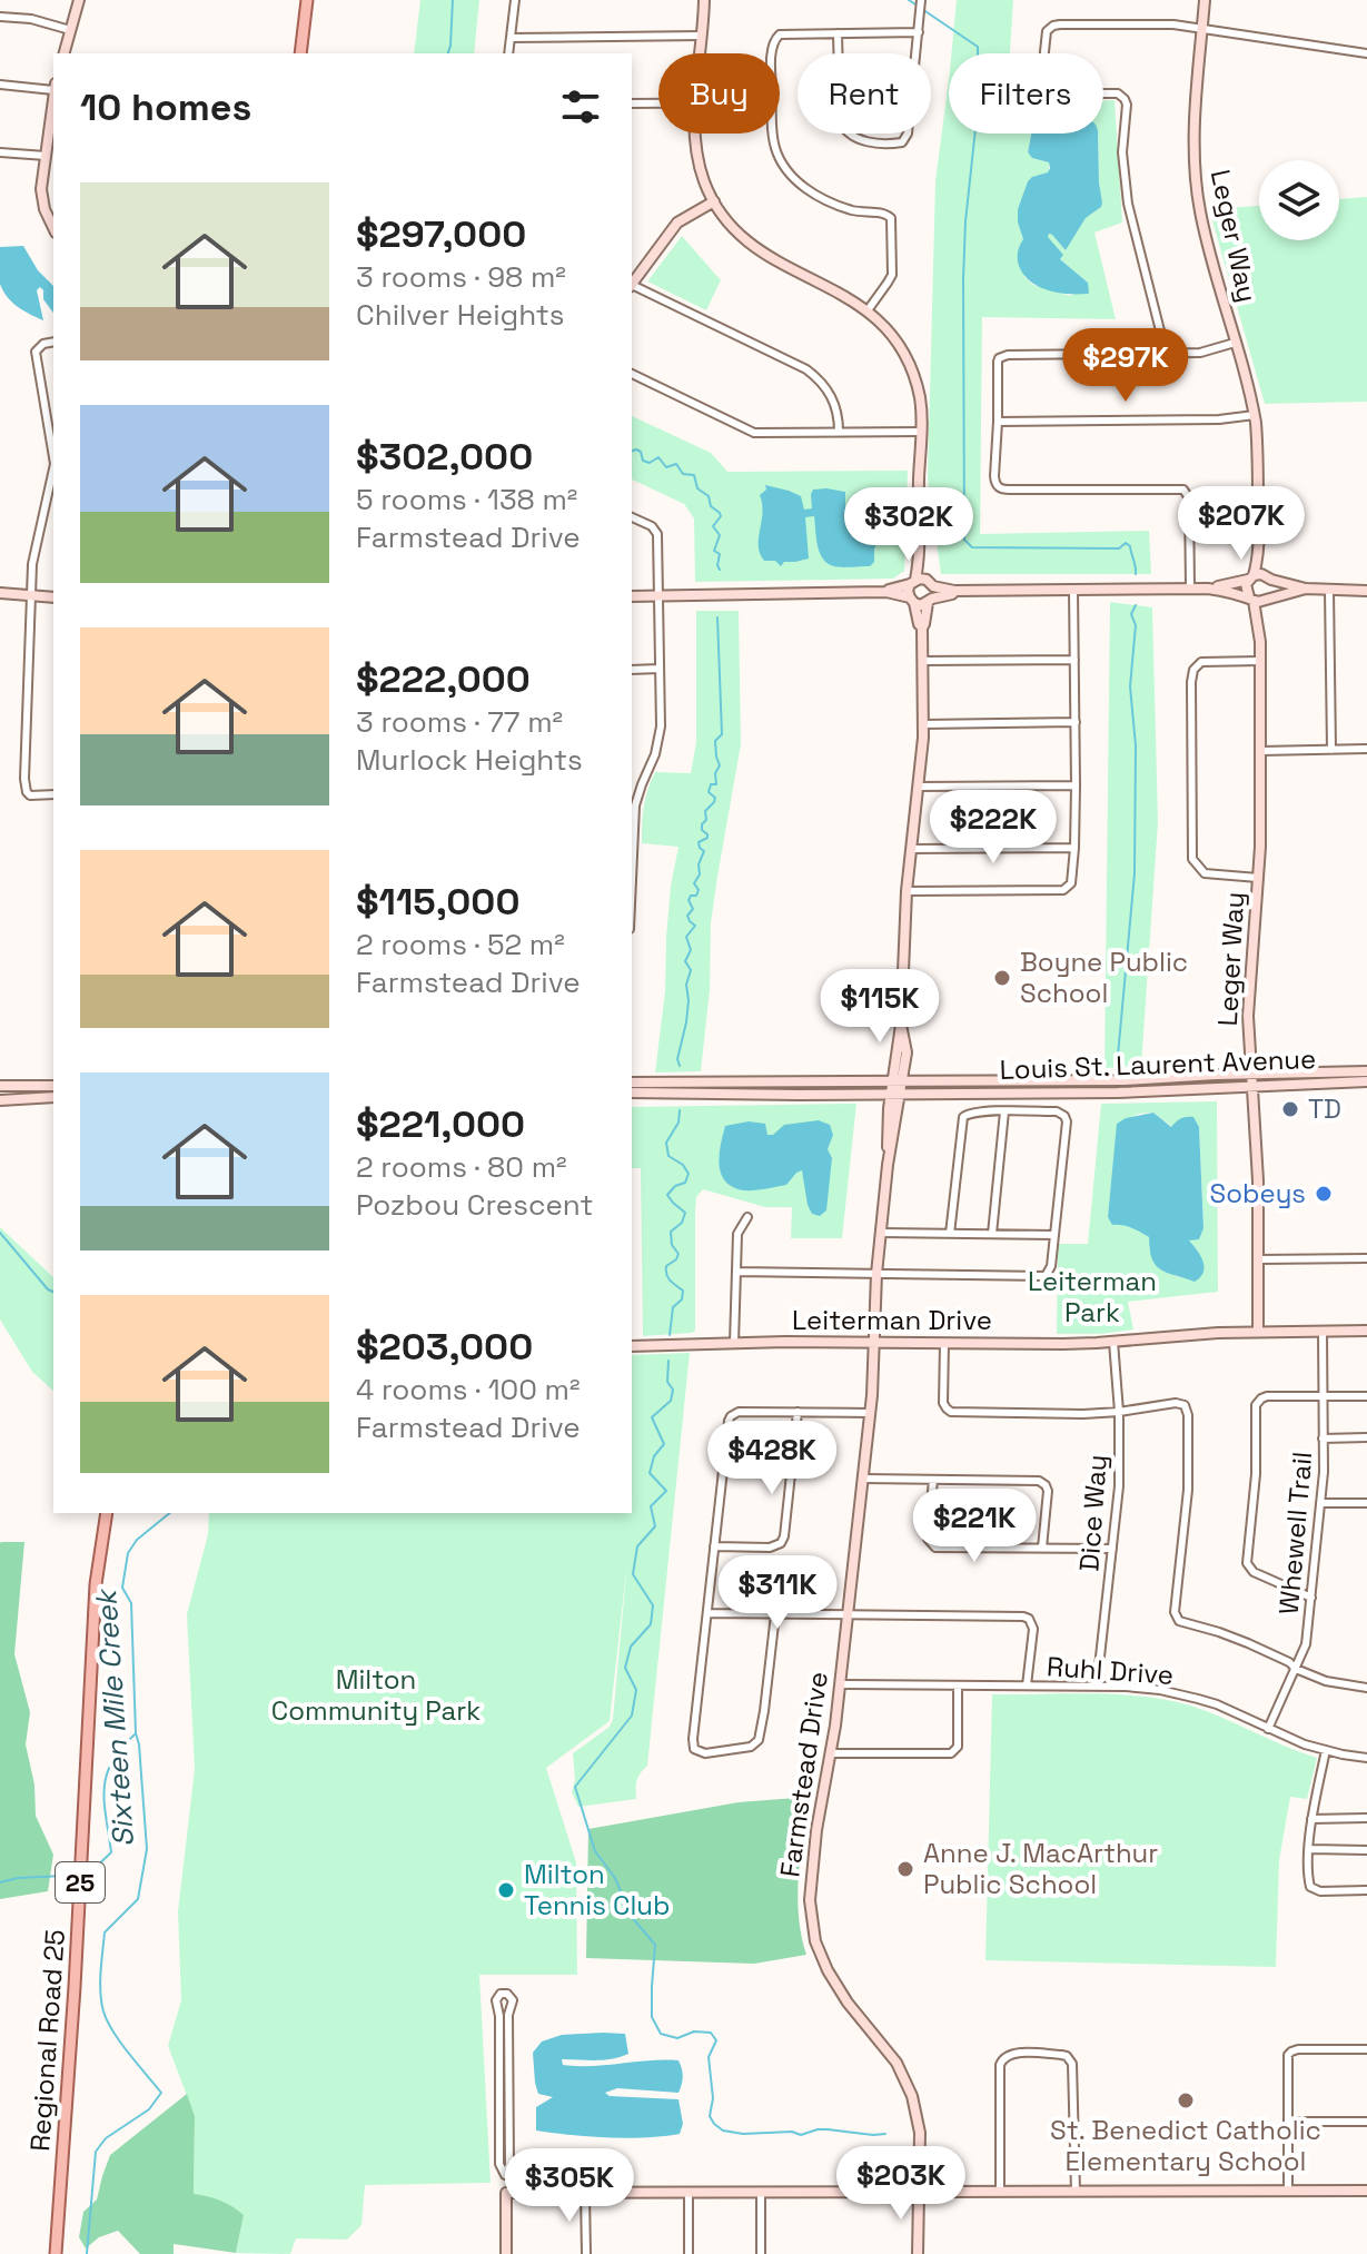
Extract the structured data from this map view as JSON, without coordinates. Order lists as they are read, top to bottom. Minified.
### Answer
{"streets":{"main road":["25","Regional Road 25"],"street":["Leger Way","Louis St. Laurent Avenue","Leiterman Drive","Dice Way","Whewell Trail","Ruhl Drive","Farmstead Drive"]},"crossings":[["Leger Way","Louis St. Laurent Avenue"],["Leger Way","Leiterman Drive"],["Louis St. Laurent Avenue","Farmstead Drive"],["Leiterman Drive","Dice Way"],["Leiterman Drive","Whewell Trail"],["Leiterman Drive","Farmstead Drive"],["Dice Way","Ruhl Drive"],["Whewell Trail","Ruhl Drive"],["Ruhl Drive","Farmstead Drive"]],"water":["Sixteen Mile Creek"],"parks":["Leiterman Park","Milton Community Park"],"places":["Boyne Public School","TD","Sobeys","Anne J. MacArthur Public School","Milton Tennis Club","St. Benedict Catholic Elementary School"],"page":{"chip":["Buy","Rent","Filters"],"heading":"10 homes","list":[{"name":"$297,000","note":"3 rooms · 98 m² · Chilver Heights"},{"name":"$302,000","note":"5 rooms · 138 m² · Farmstead Drive"},{"name":"$222,000","note":"3 rooms · 77 m² · Murlock Heights"},{"name":"$115,000","note":"2 rooms · 52 m² · Farmstead Drive"},{"name":"$221,000","note":"2 rooms · 80 m² · Pozbou Crescent"},{"name":"$203,000","note":"4 rooms · 100 m² · Farmstead Drive"}],"price":["$297K","$207K","$302K","$222K","$115K","$428K","$221K","$311K","$203K","$305K"]}}
